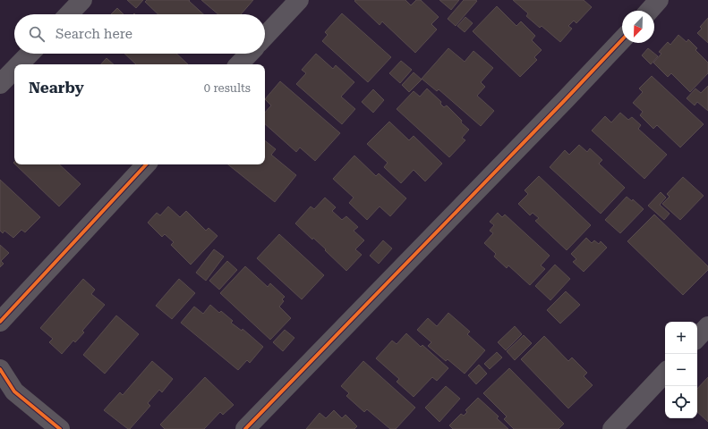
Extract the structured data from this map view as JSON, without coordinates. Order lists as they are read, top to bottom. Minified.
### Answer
{"north":"bottom left","page":{"search":"Search here","heading":["Nearby","0 results"],"map_buttons":["+","−"]}}
